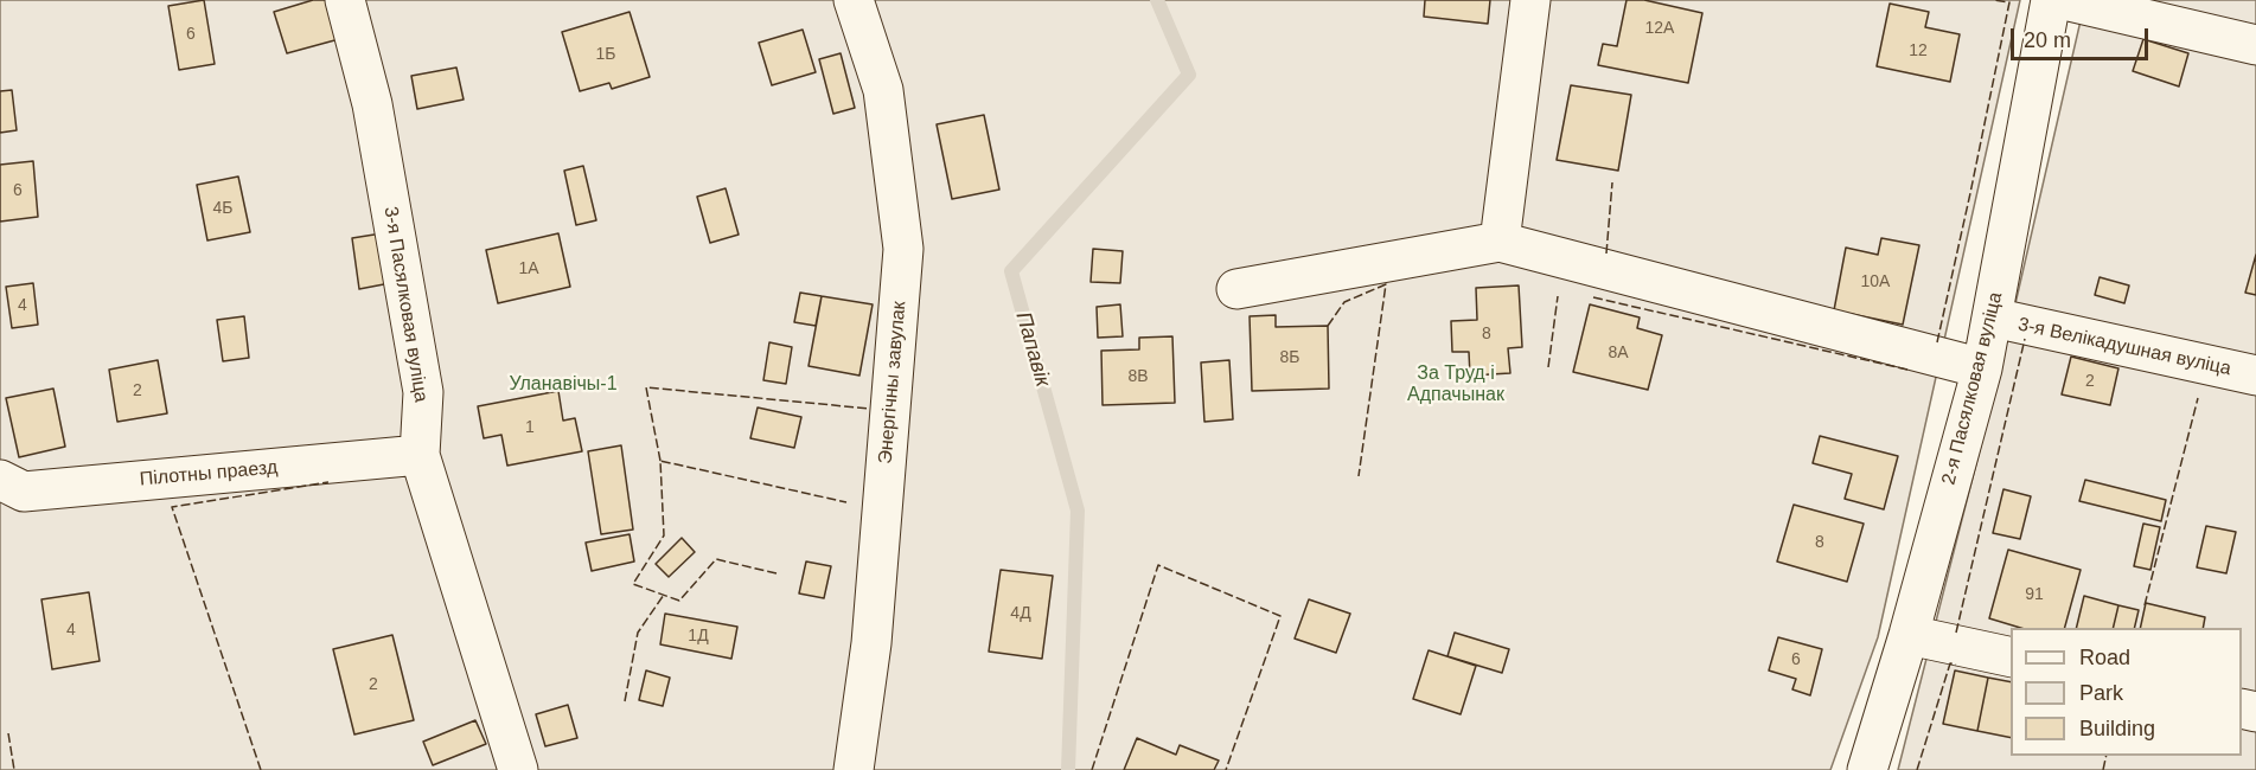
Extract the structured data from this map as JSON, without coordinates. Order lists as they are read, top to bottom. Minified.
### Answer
{"streets":{"street":["3-я Пасялковая вуліца","3-я Велікадушная вуліца","Энергічны завулак","2-я Пасялковая вуліца","Пілотны праезд"]},"crossings":[["3-я Пасялковая вуліца","Пілотны праезд"],["3-я Велікадушная вуліца","2-я Пасялковая вуліца"]],"water":["Папавік"],"parks":["За Труд і Адпачынак","Уланавічы-1"],"house_numbers":["12А","6","12","1Б","6","4Б","1А","10А","4","8","8А","8Б","8В","2","2","1","8","91","4Д","4","1Д","6","2"],"legend":["Road","Park","Building"],"scale_bar":"20 m"}
